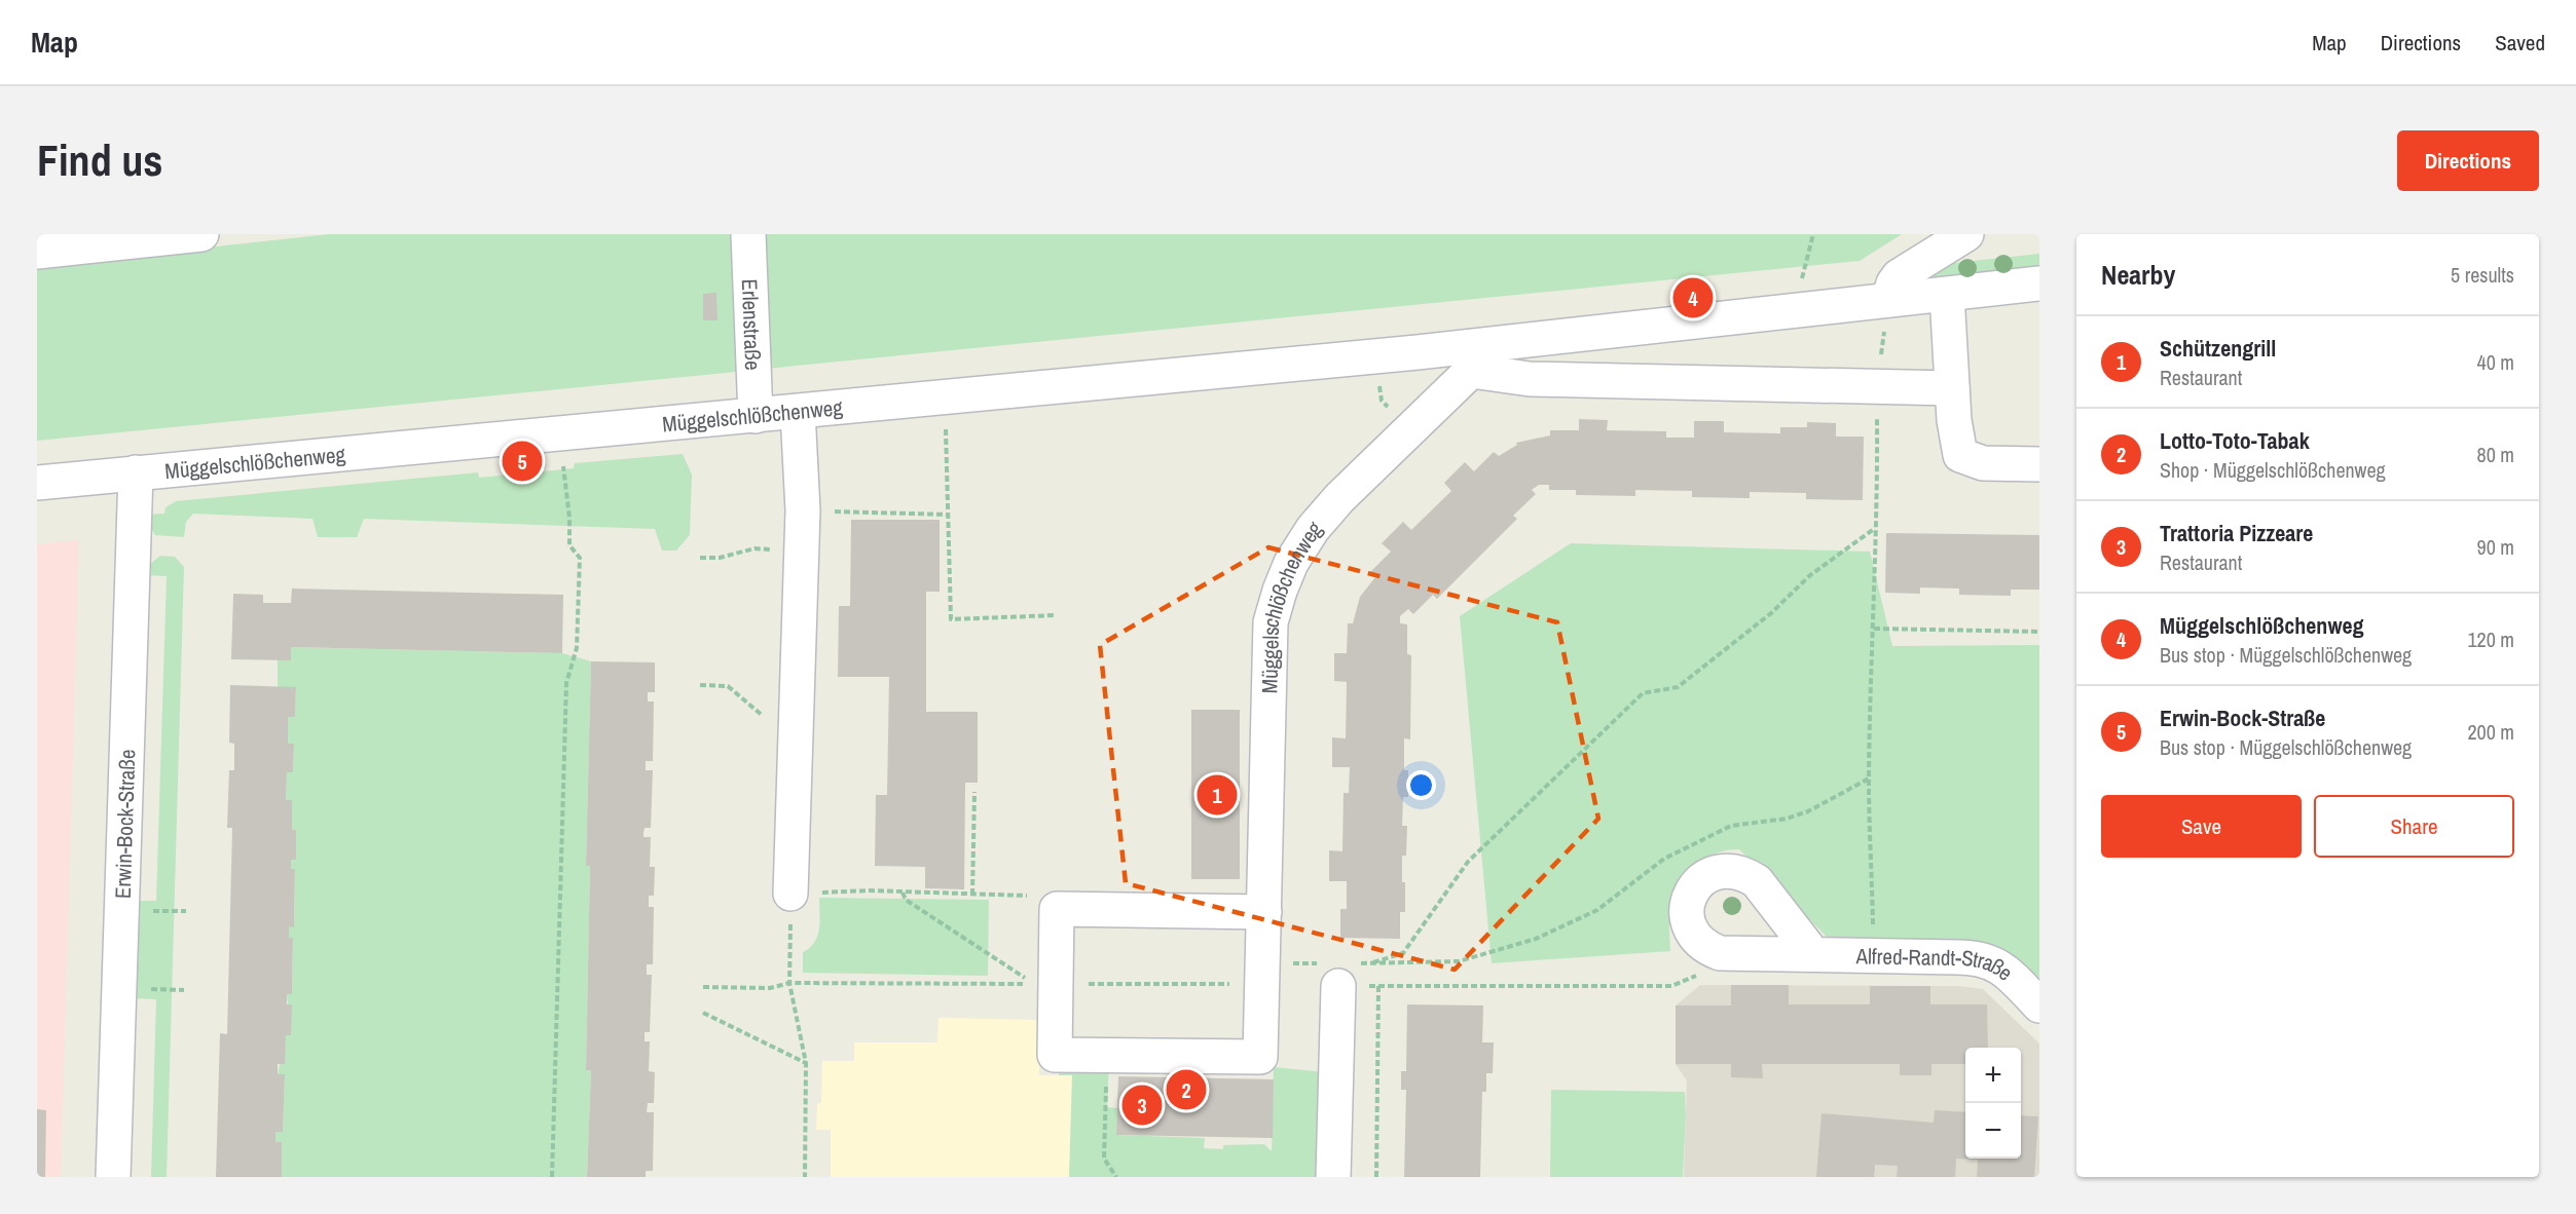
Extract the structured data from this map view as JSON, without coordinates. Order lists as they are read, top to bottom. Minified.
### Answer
{"streets":{"street":["Erlenstraße","Müggelschlößchenweg","Erwin-Bock-Straße","Alfred-Randt-Straße"]},"crossings":[["Erlenstraße","Müggelschlößchenweg"],["Müggelschlößchenweg","Erwin-Bock-Straße"]],"page":{"header":"Map","nav":["Map","Directions","Saved"],"buttons":["Directions",["Save","Share"]],"title":"Find us","heading":["Nearby","5 results"],"pins":["4","5","1","2","3"],"list":[{"mark":"1","name":"Schützengrill","note":"Restaurant","value":"40 m"},{"mark":"2","name":"Lotto-Toto-Tabak","note":"Shop · Müggelschlößchenweg","value":"80 m"},{"mark":"3","name":"Trattoria Pizzeare","note":"Restaurant","value":"90 m"},{"mark":"4","name":"Müggelschlößchenweg","note":"Bus stop · Müggelschlößchenweg","value":"120 m"},{"mark":"5","name":"Erwin-Bock-Straße","note":"Bus stop · Müggelschlößchenweg","value":"200 m"}],"map_buttons":["+","−"]}}
